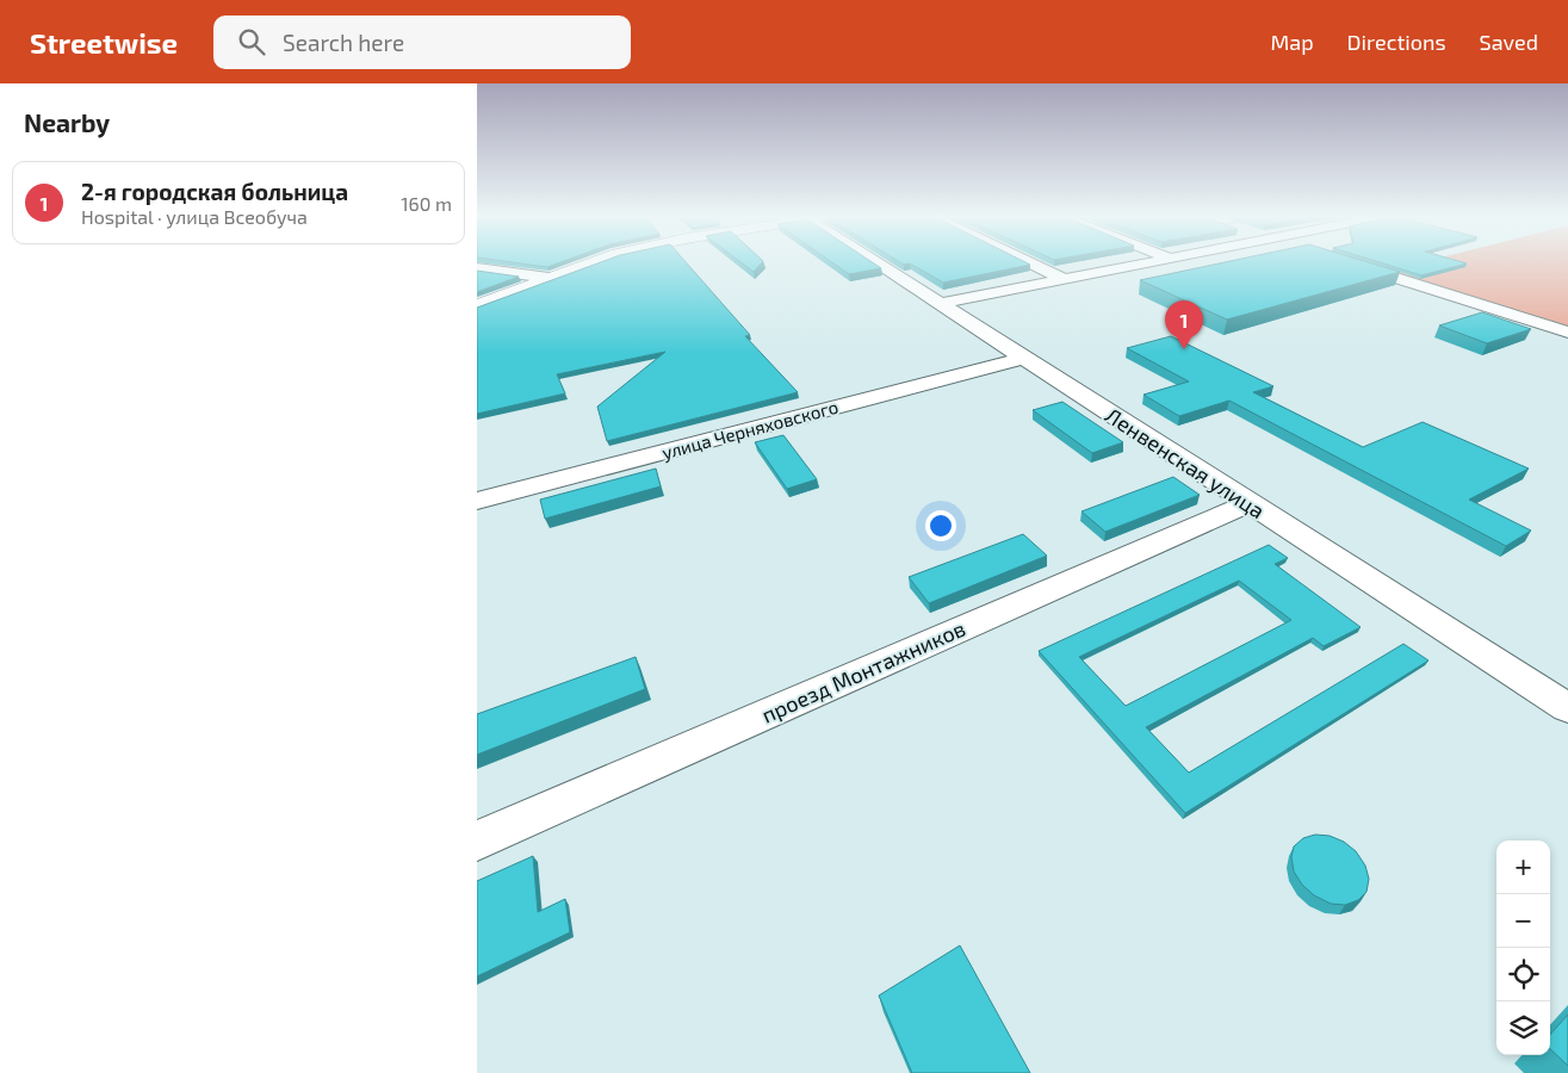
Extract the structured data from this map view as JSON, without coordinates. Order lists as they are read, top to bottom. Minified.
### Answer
{"streets":{"street":["улица Черняховского","Ленвенская улица","проезд Монтажников"]},"crossings":[["улица Черняховского","Ленвенская улица"],["Ленвенская улица","проезд Монтажников"]],"page":{"header":"Streetwise","search":"Search here","nav":["Map","Directions","Saved"],"heading":"Nearby","list":[{"mark":"1","name":"2-я городская больница","note":"Hospital · улица Всеобуча","value":"160 m"}],"pins":"1","map_buttons":["+","−"]}}
